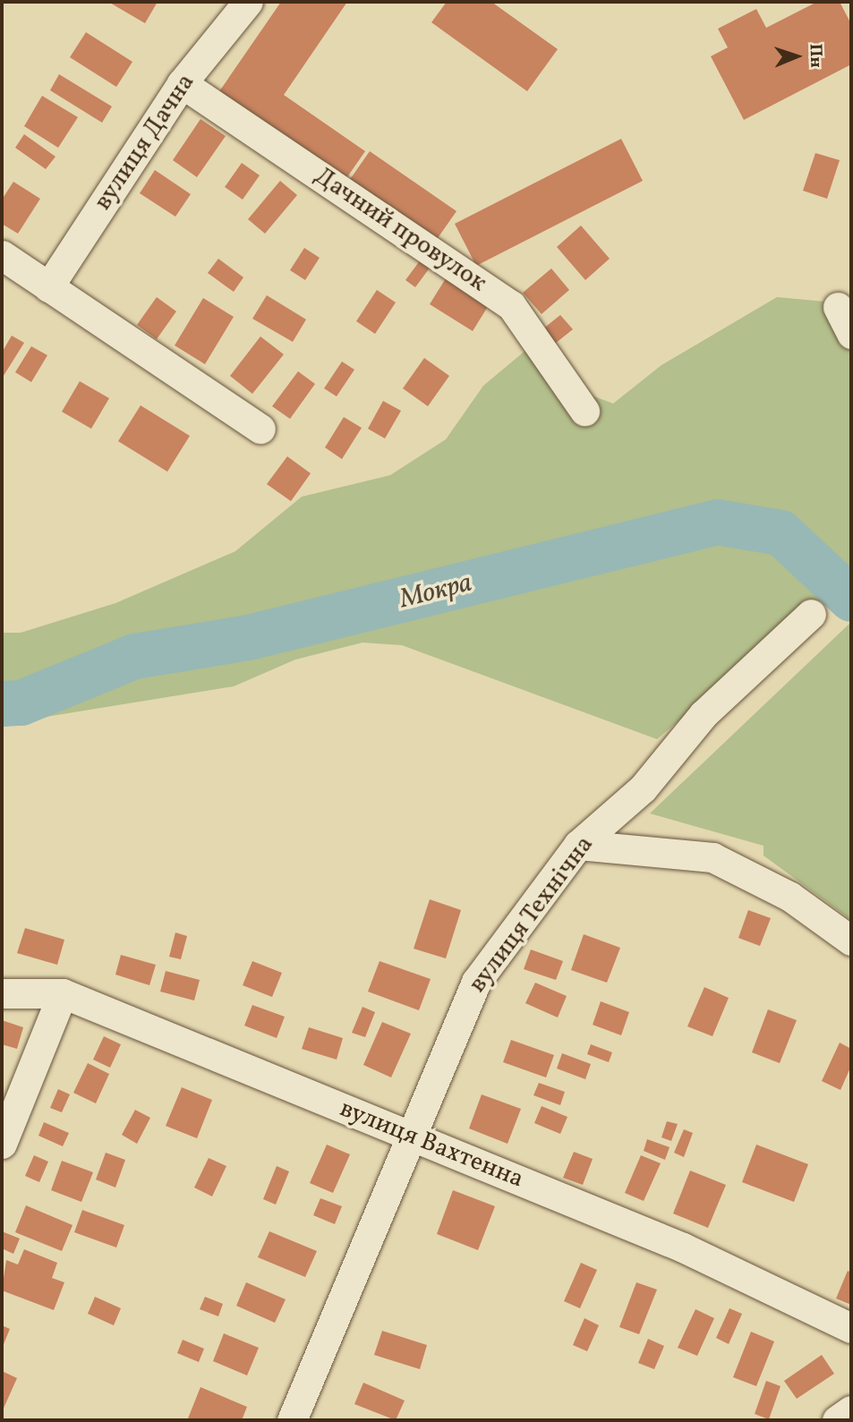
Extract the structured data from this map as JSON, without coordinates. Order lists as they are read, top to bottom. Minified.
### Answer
{"streets":{"street":["вулиця Дачна","Дачний провулок","вулиця Технічна","вулиця Вахтенна"]},"crossings":[["вулиця Дачна","Дачний провулок"],["вулиця Технічна","вулиця Вахтенна"]],"water":["Мокра"],"north":"right"}
